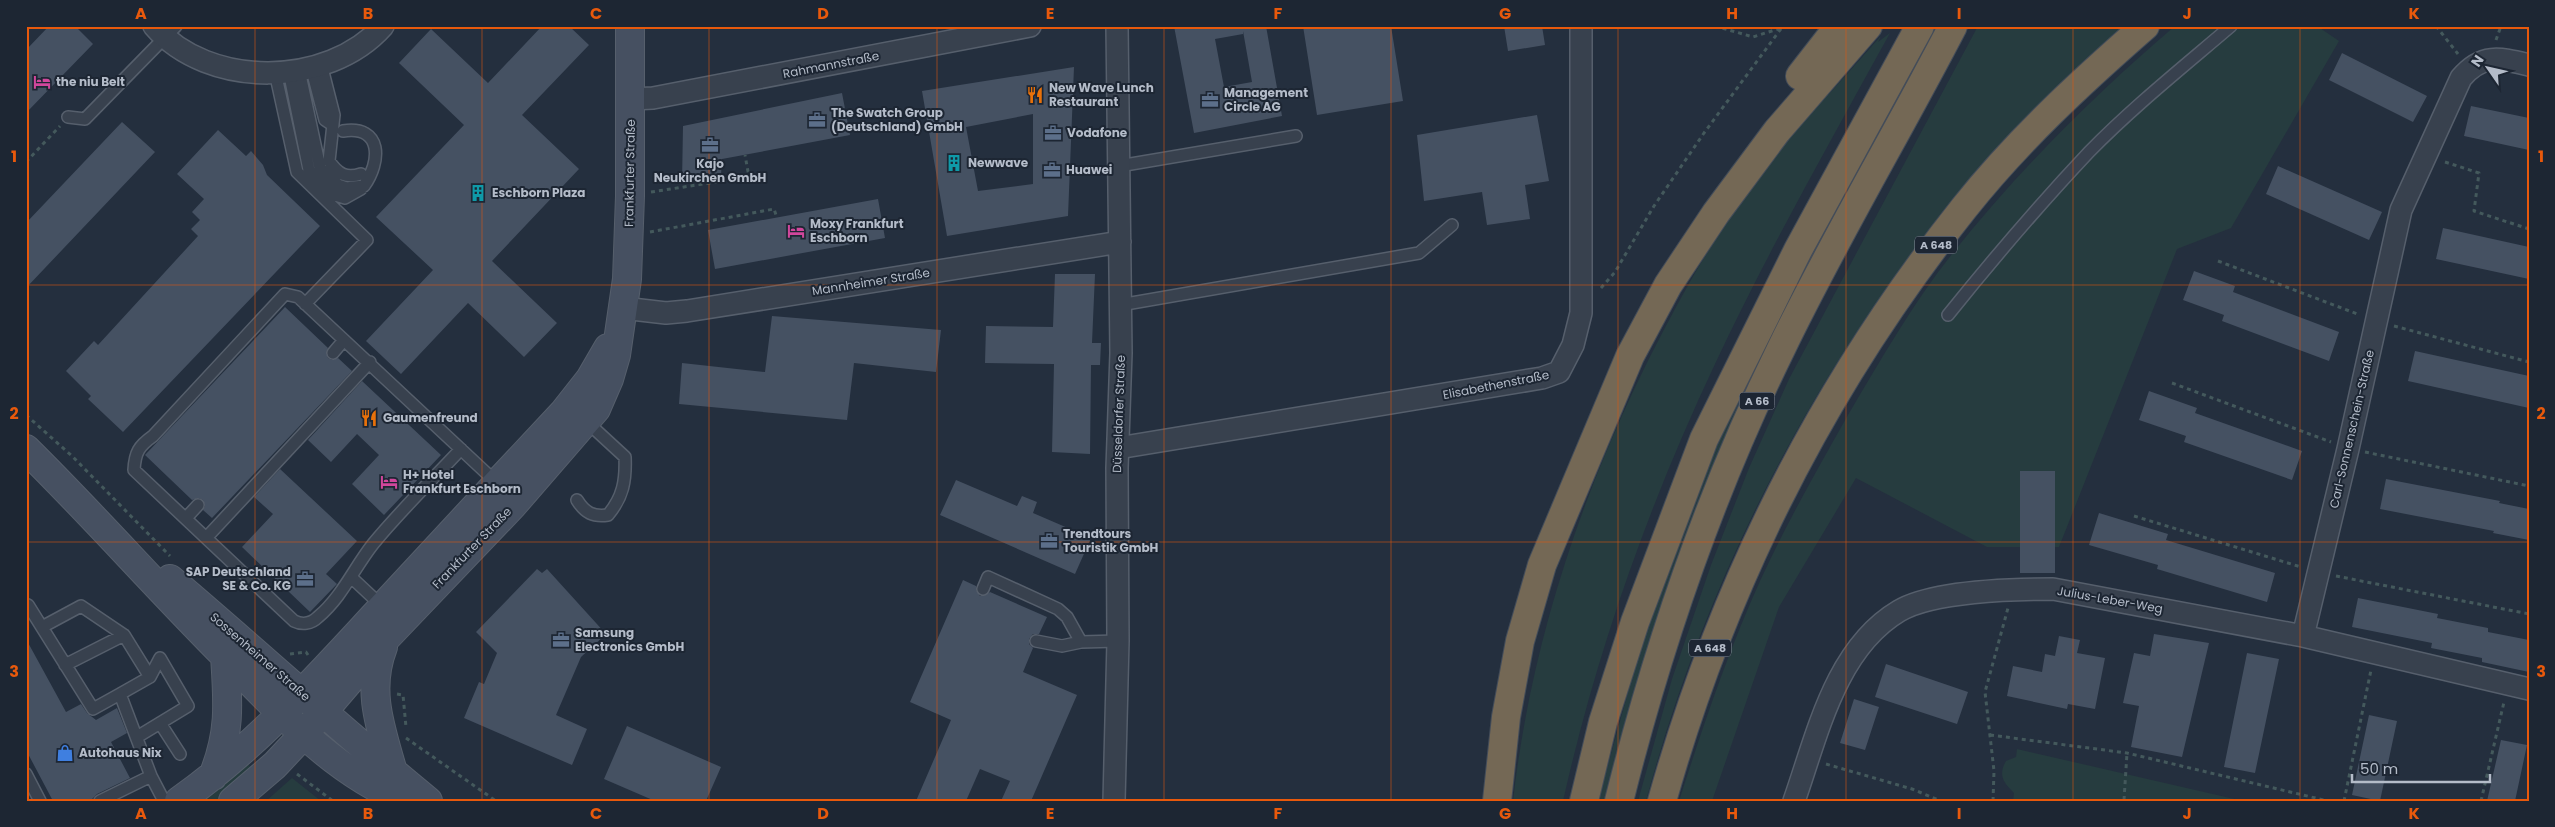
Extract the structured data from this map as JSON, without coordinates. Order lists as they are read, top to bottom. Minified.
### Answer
{"streets":{"highway":["A 648","A 66"],"street":["Rahmannstraße","Frankfurter Straße","Mannheimer Straße","Elisabethenstraße","Düsseldorfer Straße","Carl-Sonnenschein-Straße","Julius-Leber-Weg","Sossenheimer Straße"]},"crossings":[["Rahmannstraße","Frankfurter Straße"],["Frankfurter Straße","Mannheimer Straße"],["Frankfurter Straße","Sossenheimer Straße"],["Mannheimer Straße","Düsseldorfer Straße"],["Elisabethenstraße","Düsseldorfer Straße"],["Carl-Sonnenschein-Straße","Julius-Leber-Weg"]],"places":{"hotel":["the niu Belt","Moxy Frankfurt Eschborn","H+ Hotel Frankfurt Eschborn"],"restaurant":["New Wave Lunch Restaurant","Gaumenfreund"],"office":["Management Circle AG","The Swatch Group (Deutschland) GmbH","Vodafone","Kajo Neukirchen GmbH","Huawei","Trendtours Touristik GmbH","SAP Deutschland SE & Co. KG","Samsung Electronics GmbH"],"building":["Newwave","Eschborn Plaza"],"shop":["Autohaus Nix"]},"scale_bar":"50 m","north":"top left","grid":{"columns":["A","B","C","D","E","F","G","H","I","J","K"],"rows":["1","2","3"]}}
